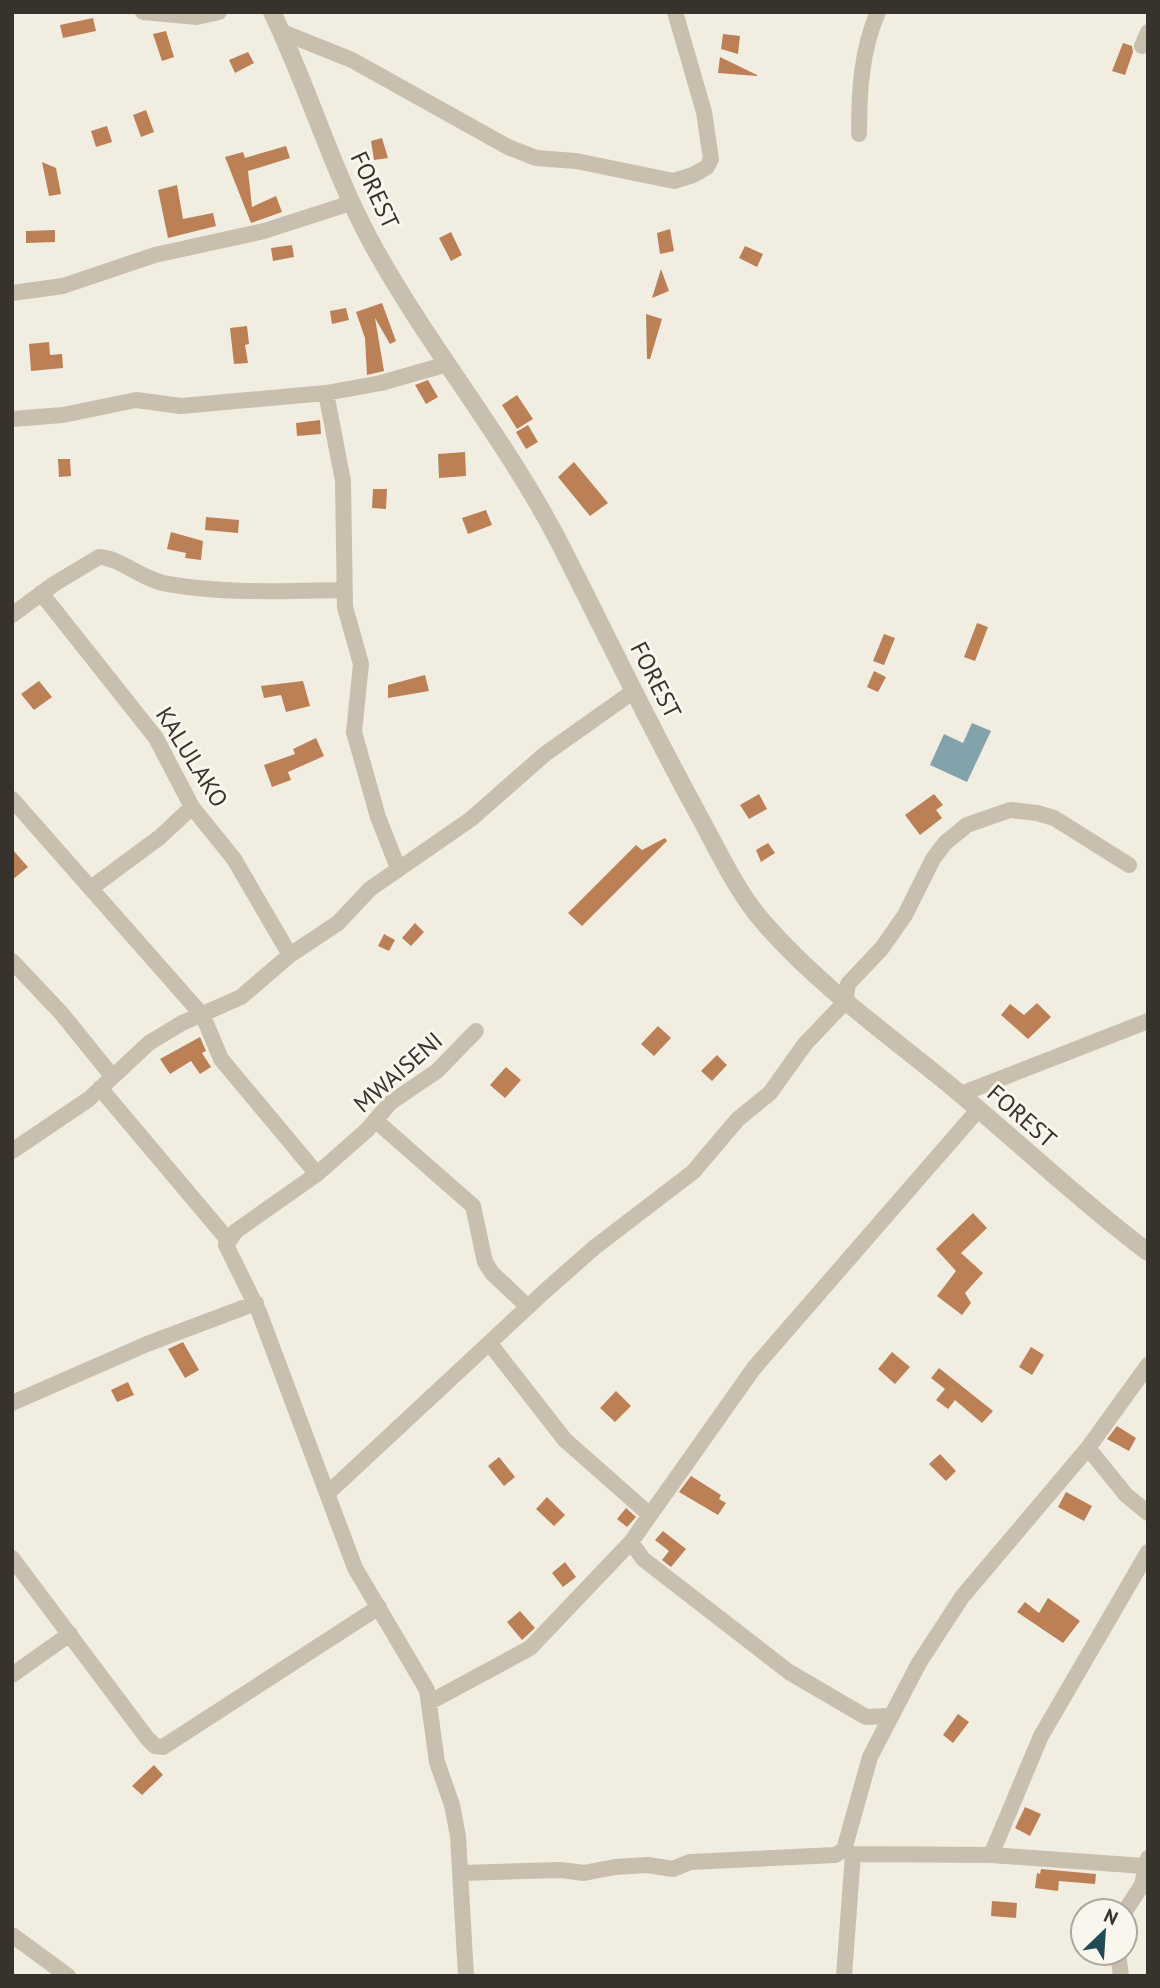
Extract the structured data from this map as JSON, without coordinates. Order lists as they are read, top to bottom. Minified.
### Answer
{"streets":{"street":["FOREST","KALULAKO","MWAISENI"]},"north":"top right"}
